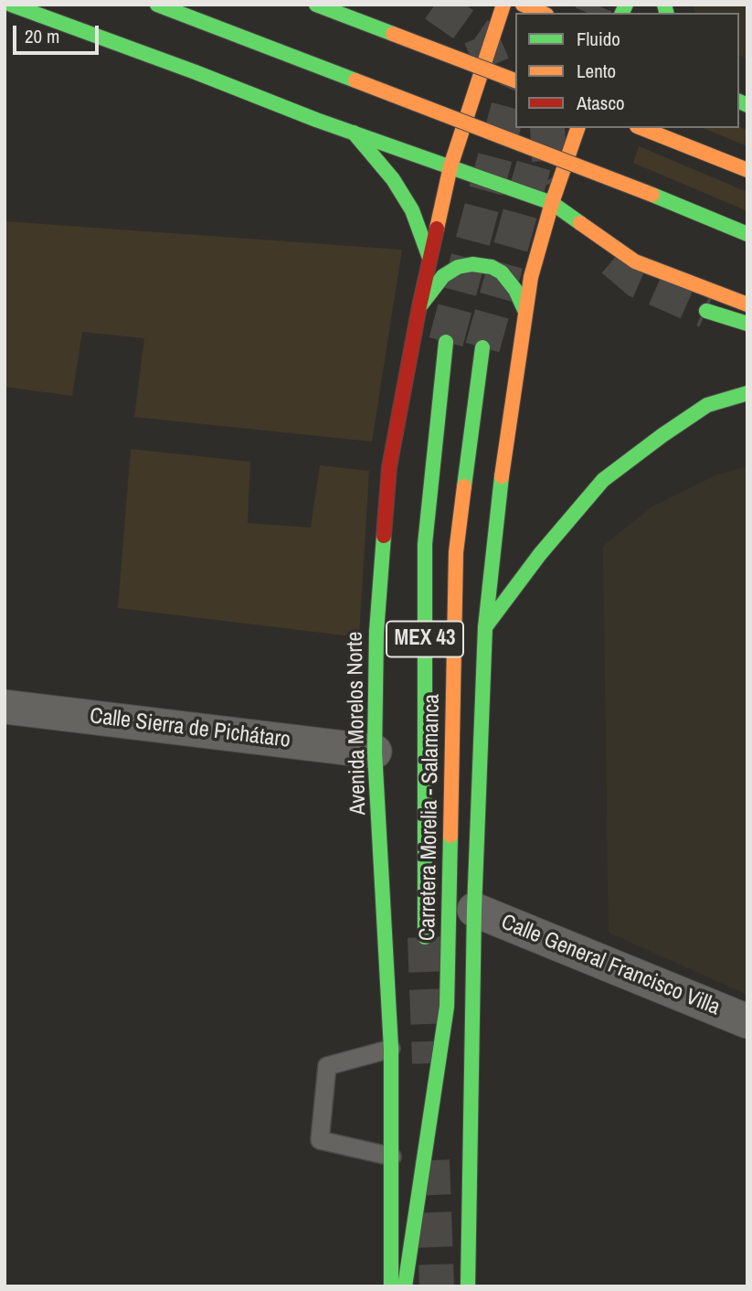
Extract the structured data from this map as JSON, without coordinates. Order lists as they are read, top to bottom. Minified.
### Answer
{"streets":{"main road":["MEX 43","Avenida Morelos Norte","Carretera Morelia - Salamanca"],"street":["Calle Sierra de Pichátaro","Calle General Francisco Villa"]},"crossings":[["Avenida Morelos Norte","Calle Sierra de Pichátaro"]],"legend":["Fluido","Lento","Atasco"],"scale_bar":"20 m"}
